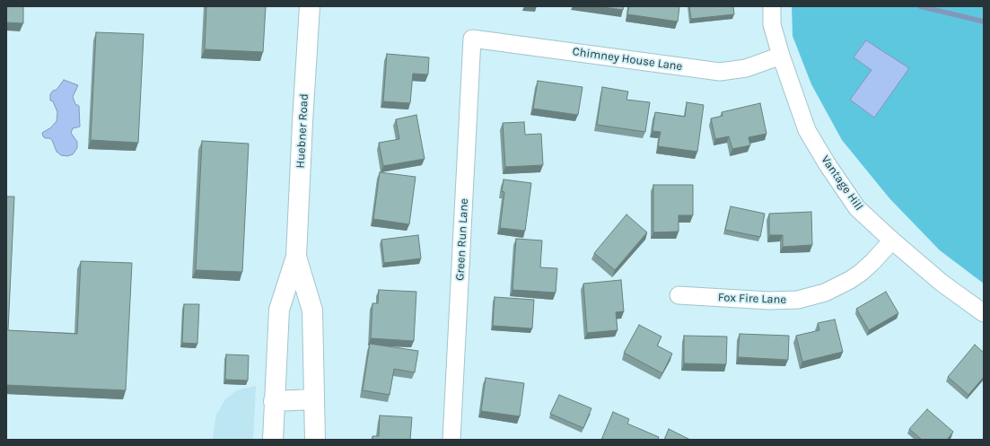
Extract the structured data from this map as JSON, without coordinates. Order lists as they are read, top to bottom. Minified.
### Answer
{"streets":{"main road":["Huebner Road"],"street":["Chimney House Lane","Vantage Hill","Green Run Lane","Fox Fire Lane"]},"crossings":[["Chimney House Lane","Vantage Hill"],["Chimney House Lane","Green Run Lane"],["Vantage Hill","Fox Fire Lane"]]}
